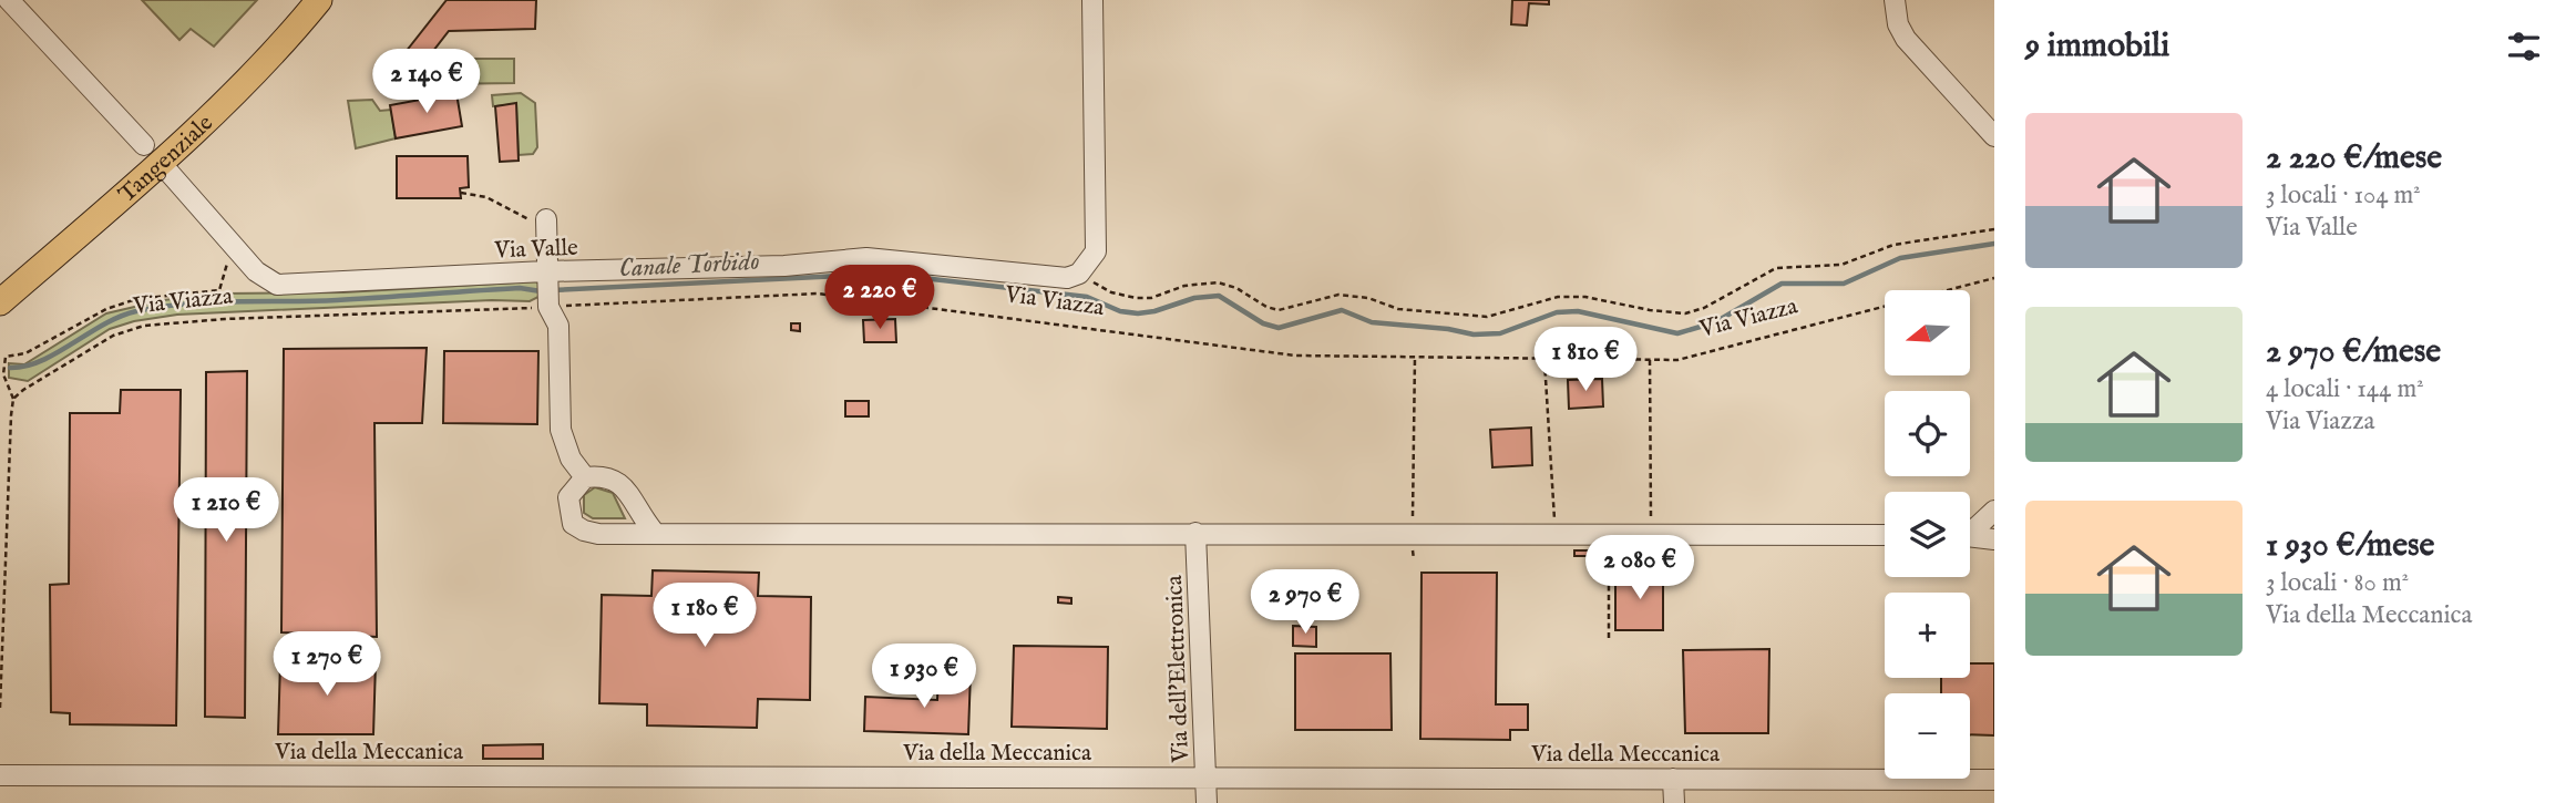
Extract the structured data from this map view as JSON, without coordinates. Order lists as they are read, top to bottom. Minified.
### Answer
{"streets":{"main road":["Tangenziale"],"street":["Via Valle","Via dell'Elettronica","Via della Meccanica"],"path":["Via Viazza"]},"crossings":[["Via dell'Elettronica","Via della Meccanica"]],"water":["Canale Torbido"],"north":"left","page":{"heading":"9 immobili","price":["2 140 €","2 220 €","1 810 €","1 210 €","2 080 €","2 970 €","1 180 €","1 270 €","1 930 €"],"list":[{"name":"2 220 €/mese","note":"3 locali · 104 m² · Via Valle"},{"name":"2 970 €/mese","note":"4 locali · 144 m² · Via Viazza"},{"name":"1 930 €/mese","note":"3 locali · 80 m² · Via della Meccanica"}],"map_buttons":["+","−"]}}
